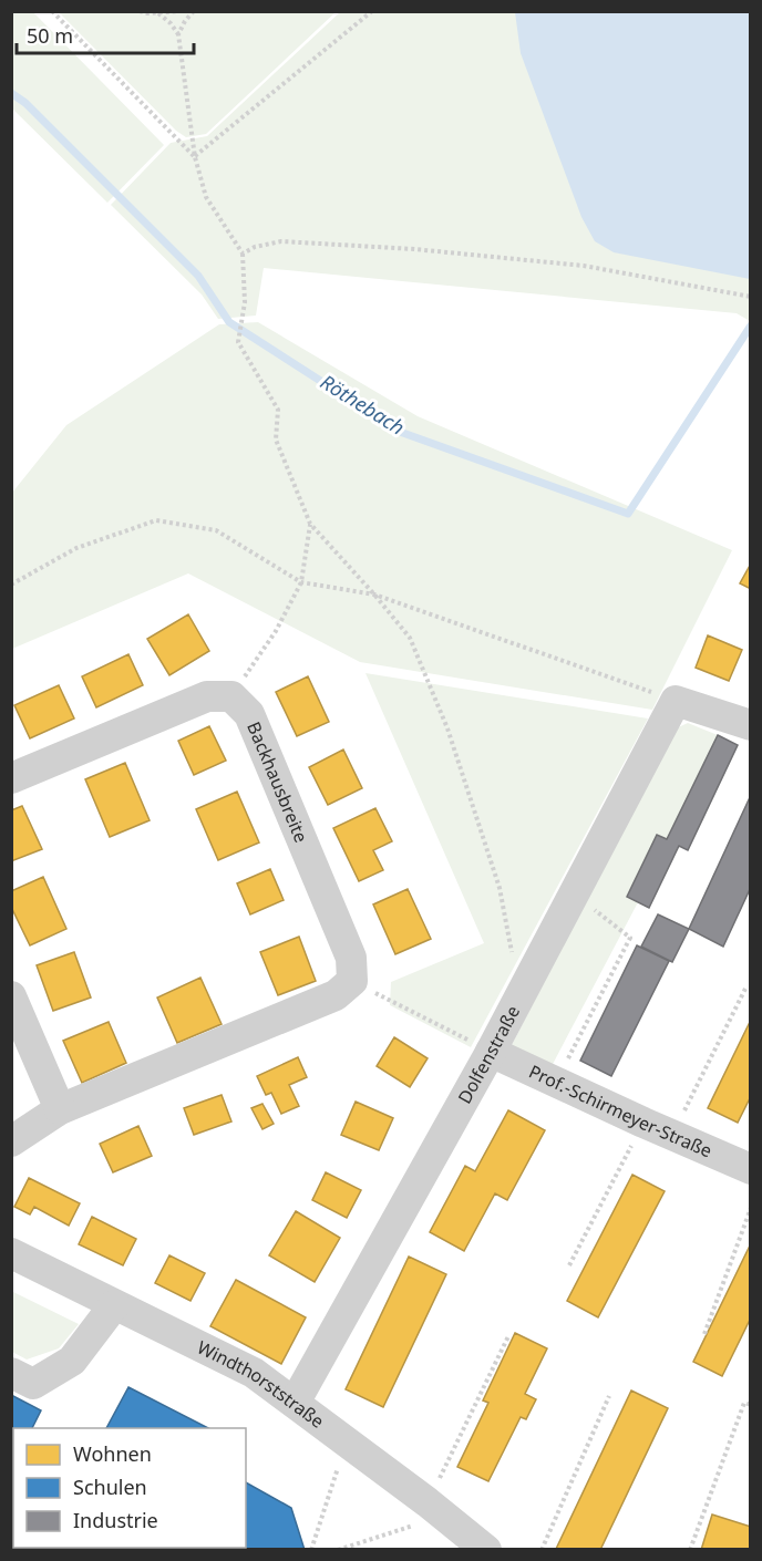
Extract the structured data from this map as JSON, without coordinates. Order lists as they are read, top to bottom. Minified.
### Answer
{"streets":{"street":["Backhausbreite","Dolfenstraße","Prof.-Schirmeyer-Straße","Windthorststraße"]},"crossings":[["Dolfenstraße","Prof.-Schirmeyer-Straße"],["Dolfenstraße","Windthorststraße"]],"water":["Röthebach"],"legend":["Wohnen","Schulen","Industrie"],"scale_bar":"50 m"}
